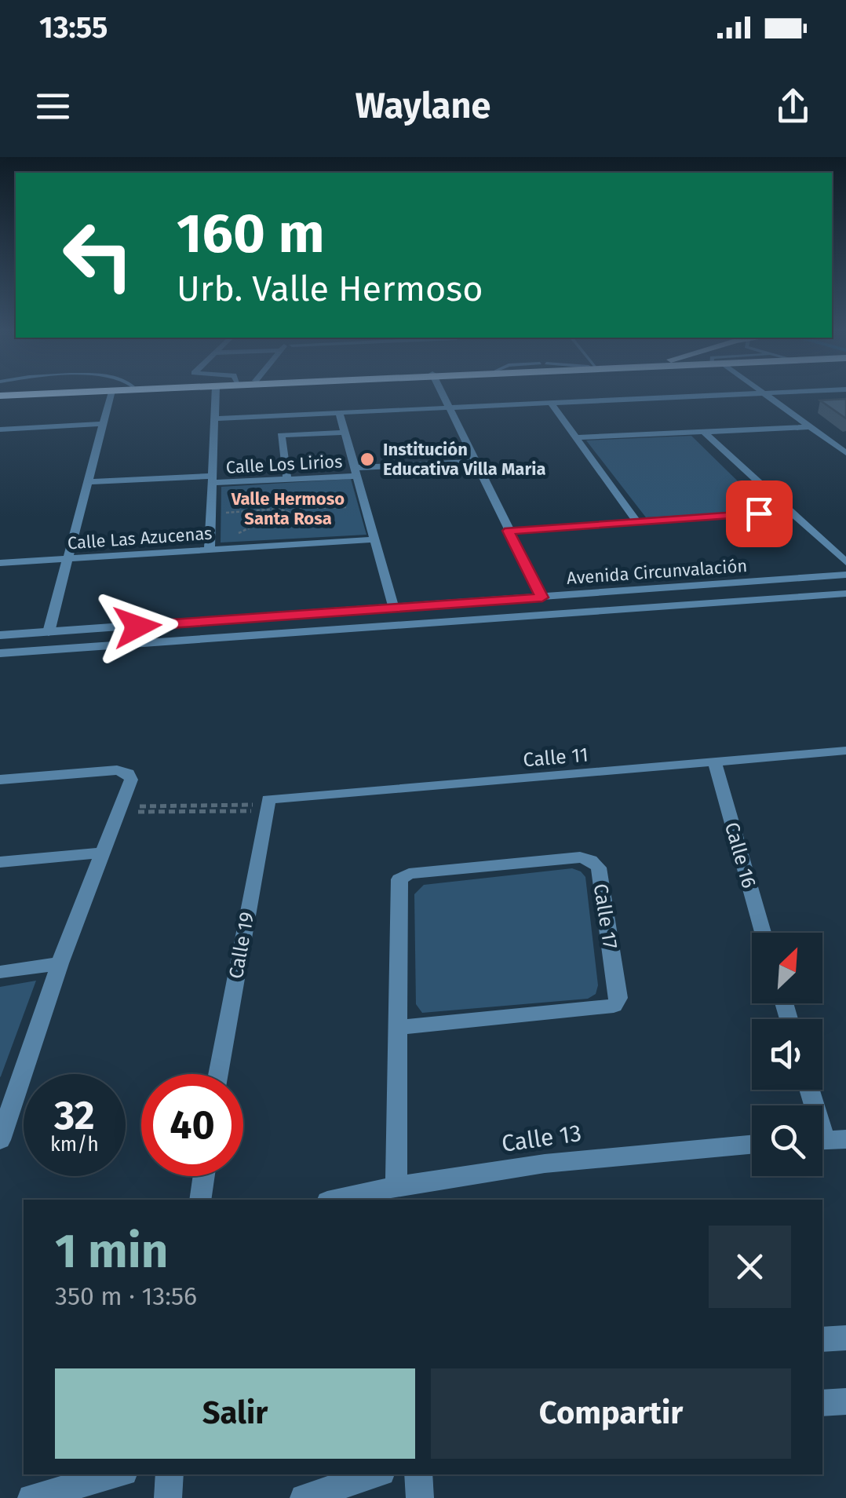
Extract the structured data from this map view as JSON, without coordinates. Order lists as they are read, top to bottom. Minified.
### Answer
{"streets":{"street":["Calle Los Lirios","Calle Las Azucenas","Avenida Circunvalación","Calle 11","Calle 16","Calle 17","Calle 19","Calle 13"]},"crossings":[["Calle 11","Calle 16"],["Calle 11","Calle 19"],["Calle 17","Calle 13"]],"districts":["Valle Hermoso Santa Rosa"],"places":["Institución Educativa Villa Maria"],"north":"top right","page":{"status":"13:55","header":"Waylane","turn":["160 m","Urb. Valle Hermoso"],"speed":"32 km/h","limit":"40","heading":["1 min","350 m · 13:56"],"buttons":["Salir","Compartir"]}}
